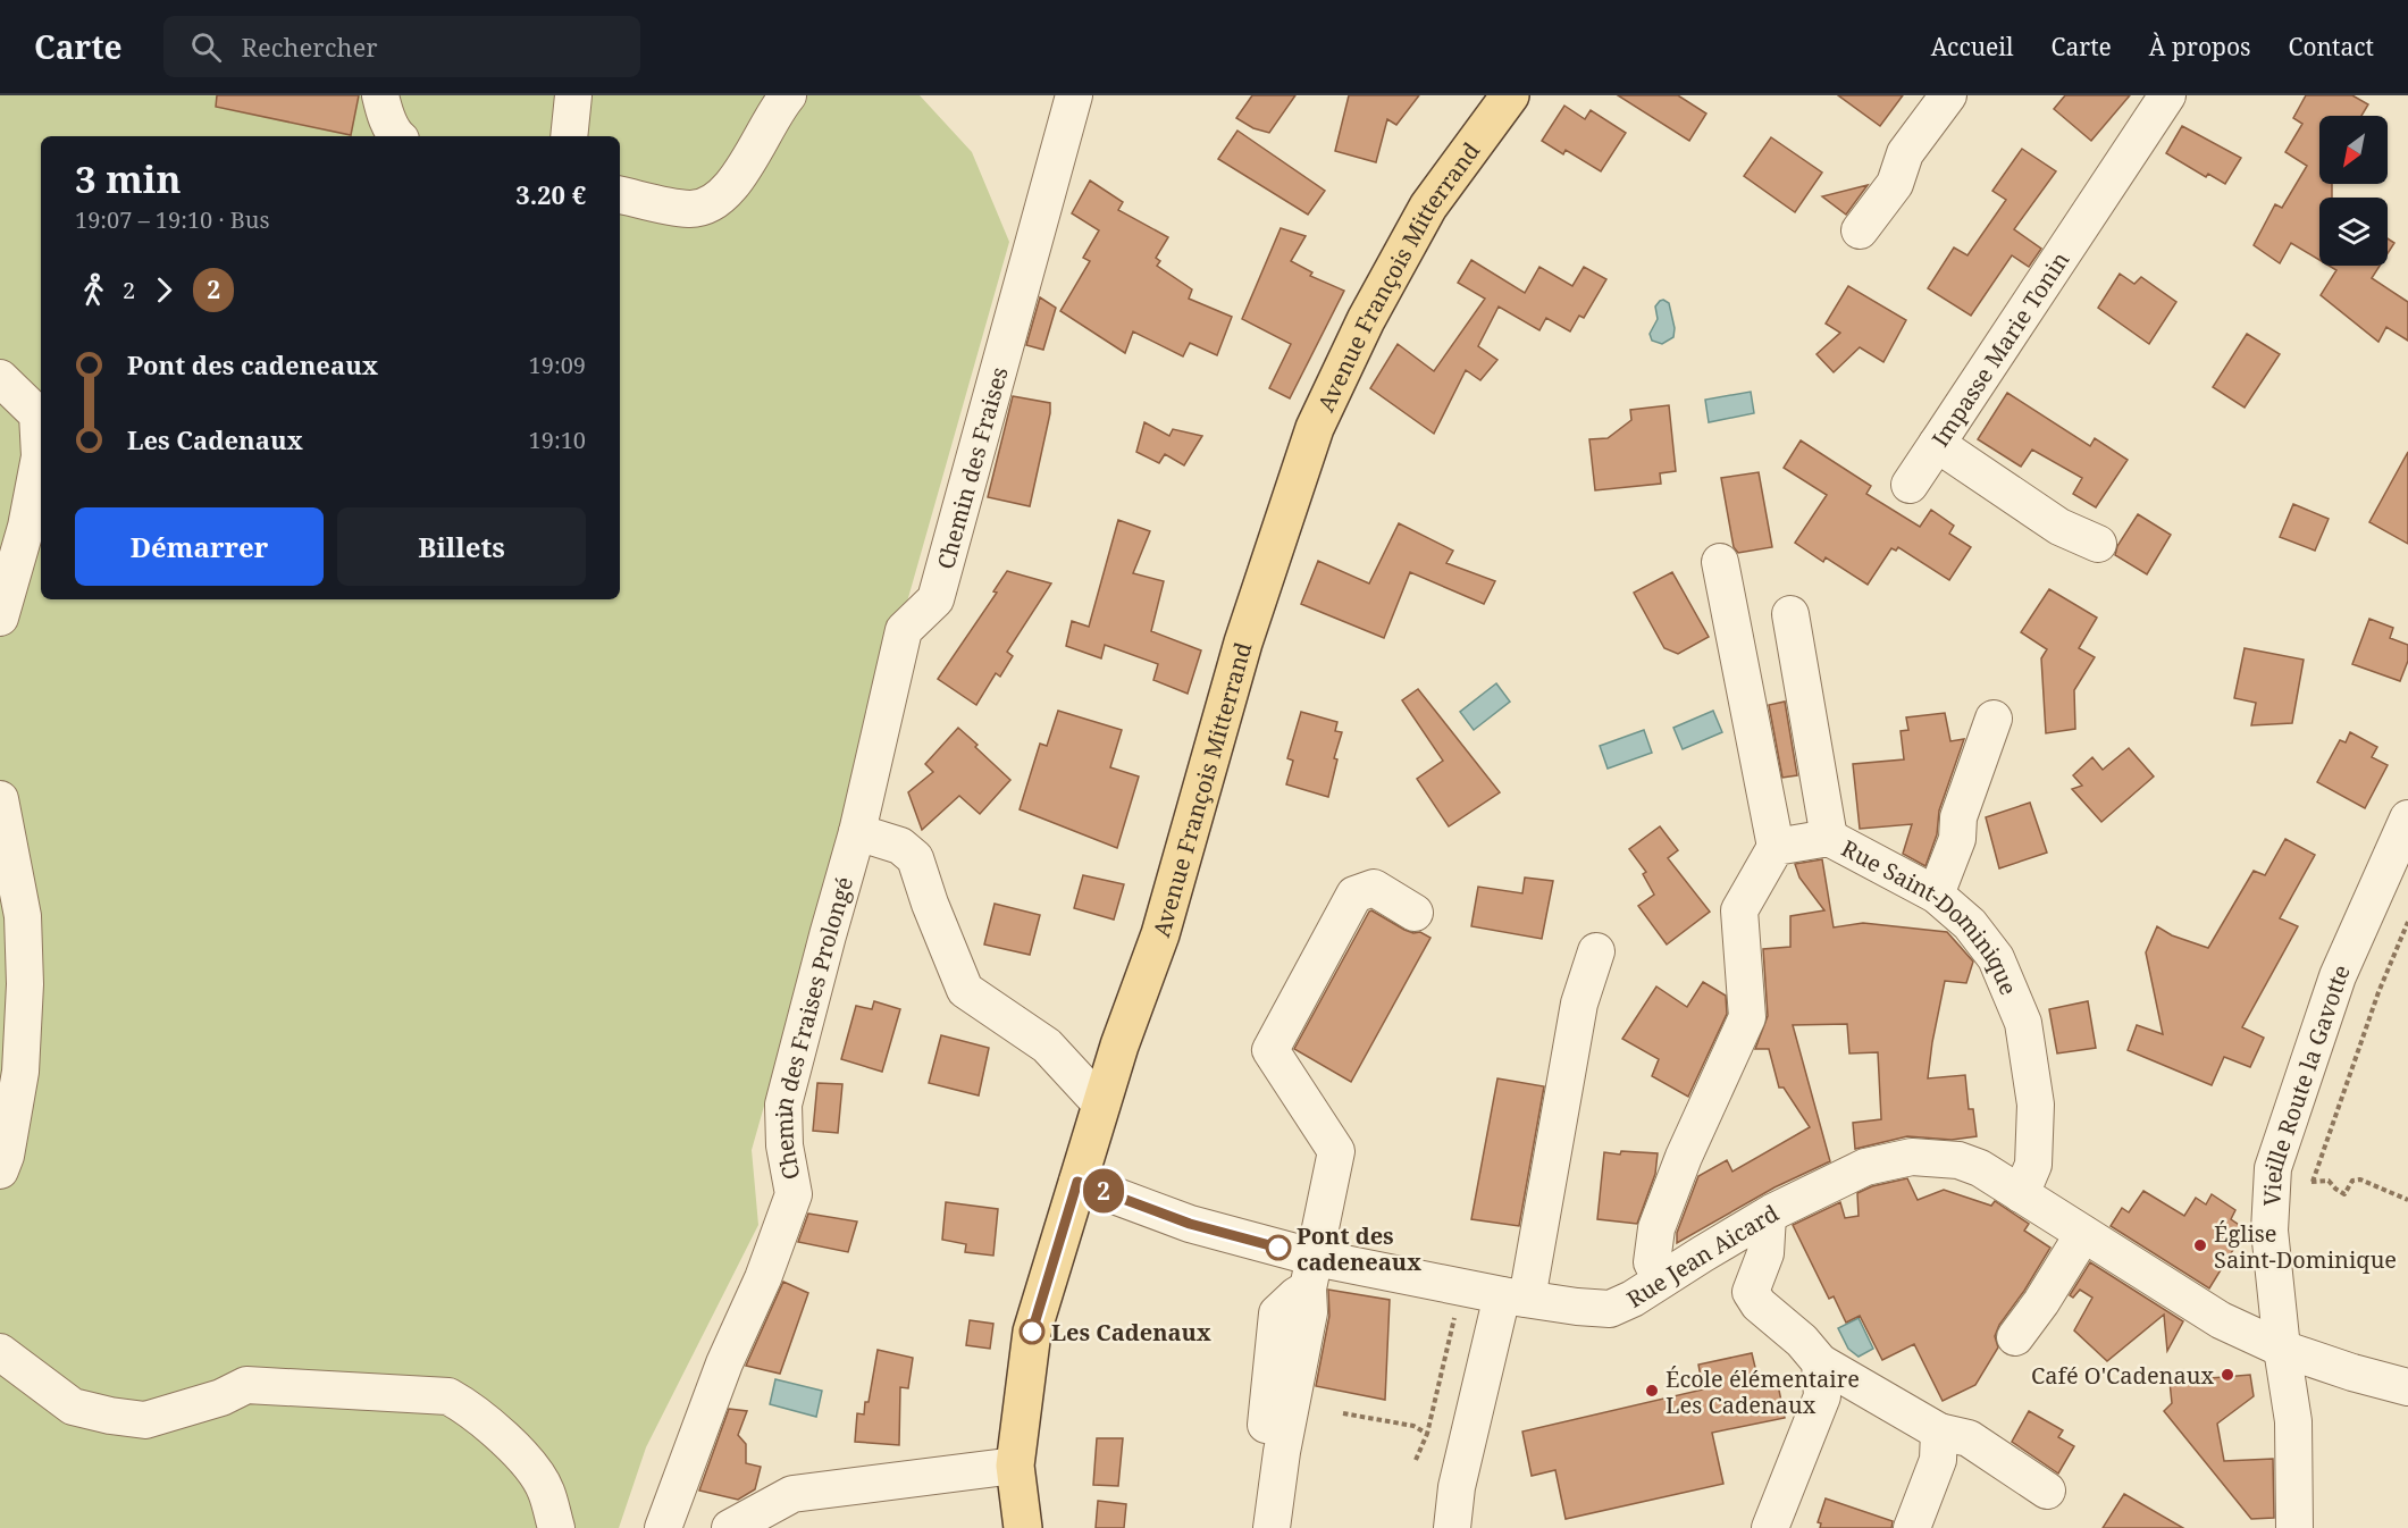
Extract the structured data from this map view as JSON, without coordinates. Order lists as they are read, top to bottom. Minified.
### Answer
{"streets":{"main road":["Avenue François Mitterrand"],"street":["Impasse Marie Tonin","Chemin des Fraises","Rue Saint-Dominique","Chemin des Fraises Prolongé","Vieille Route la Gavotte","Rue Jean Aicard"]},"crossings":[["Avenue François Mitterrand","Rue Jean Aicard"],["Chemin des Fraises","Chemin des Fraises Prolongé"],["Rue Saint-Dominique","Rue Jean Aicard"],["Vieille Route la Gavotte","Rue Jean Aicard"]],"places":["Église Saint-Dominique","Pont des cadeneaux","Les Cadenaux","Café O'Cadenaux","École élémentaire Les Cadenaux"],"lines":["bus line 2"],"north":"bottom left","page":{"header":"Carte","search":"Rechercher","nav":["Accueil","Carte","À propos","Contact"],"on_map":"2","heading":["3 min","19:07 – 19:10 · Bus","3.20 €"],"legs":["2","2"],"list":[{"name":"Pont des cadeneaux","value":"19:09"},{"name":"Les Cadenaux","value":"19:10"}],"buttons":["Démarrer","Billets"]}}
